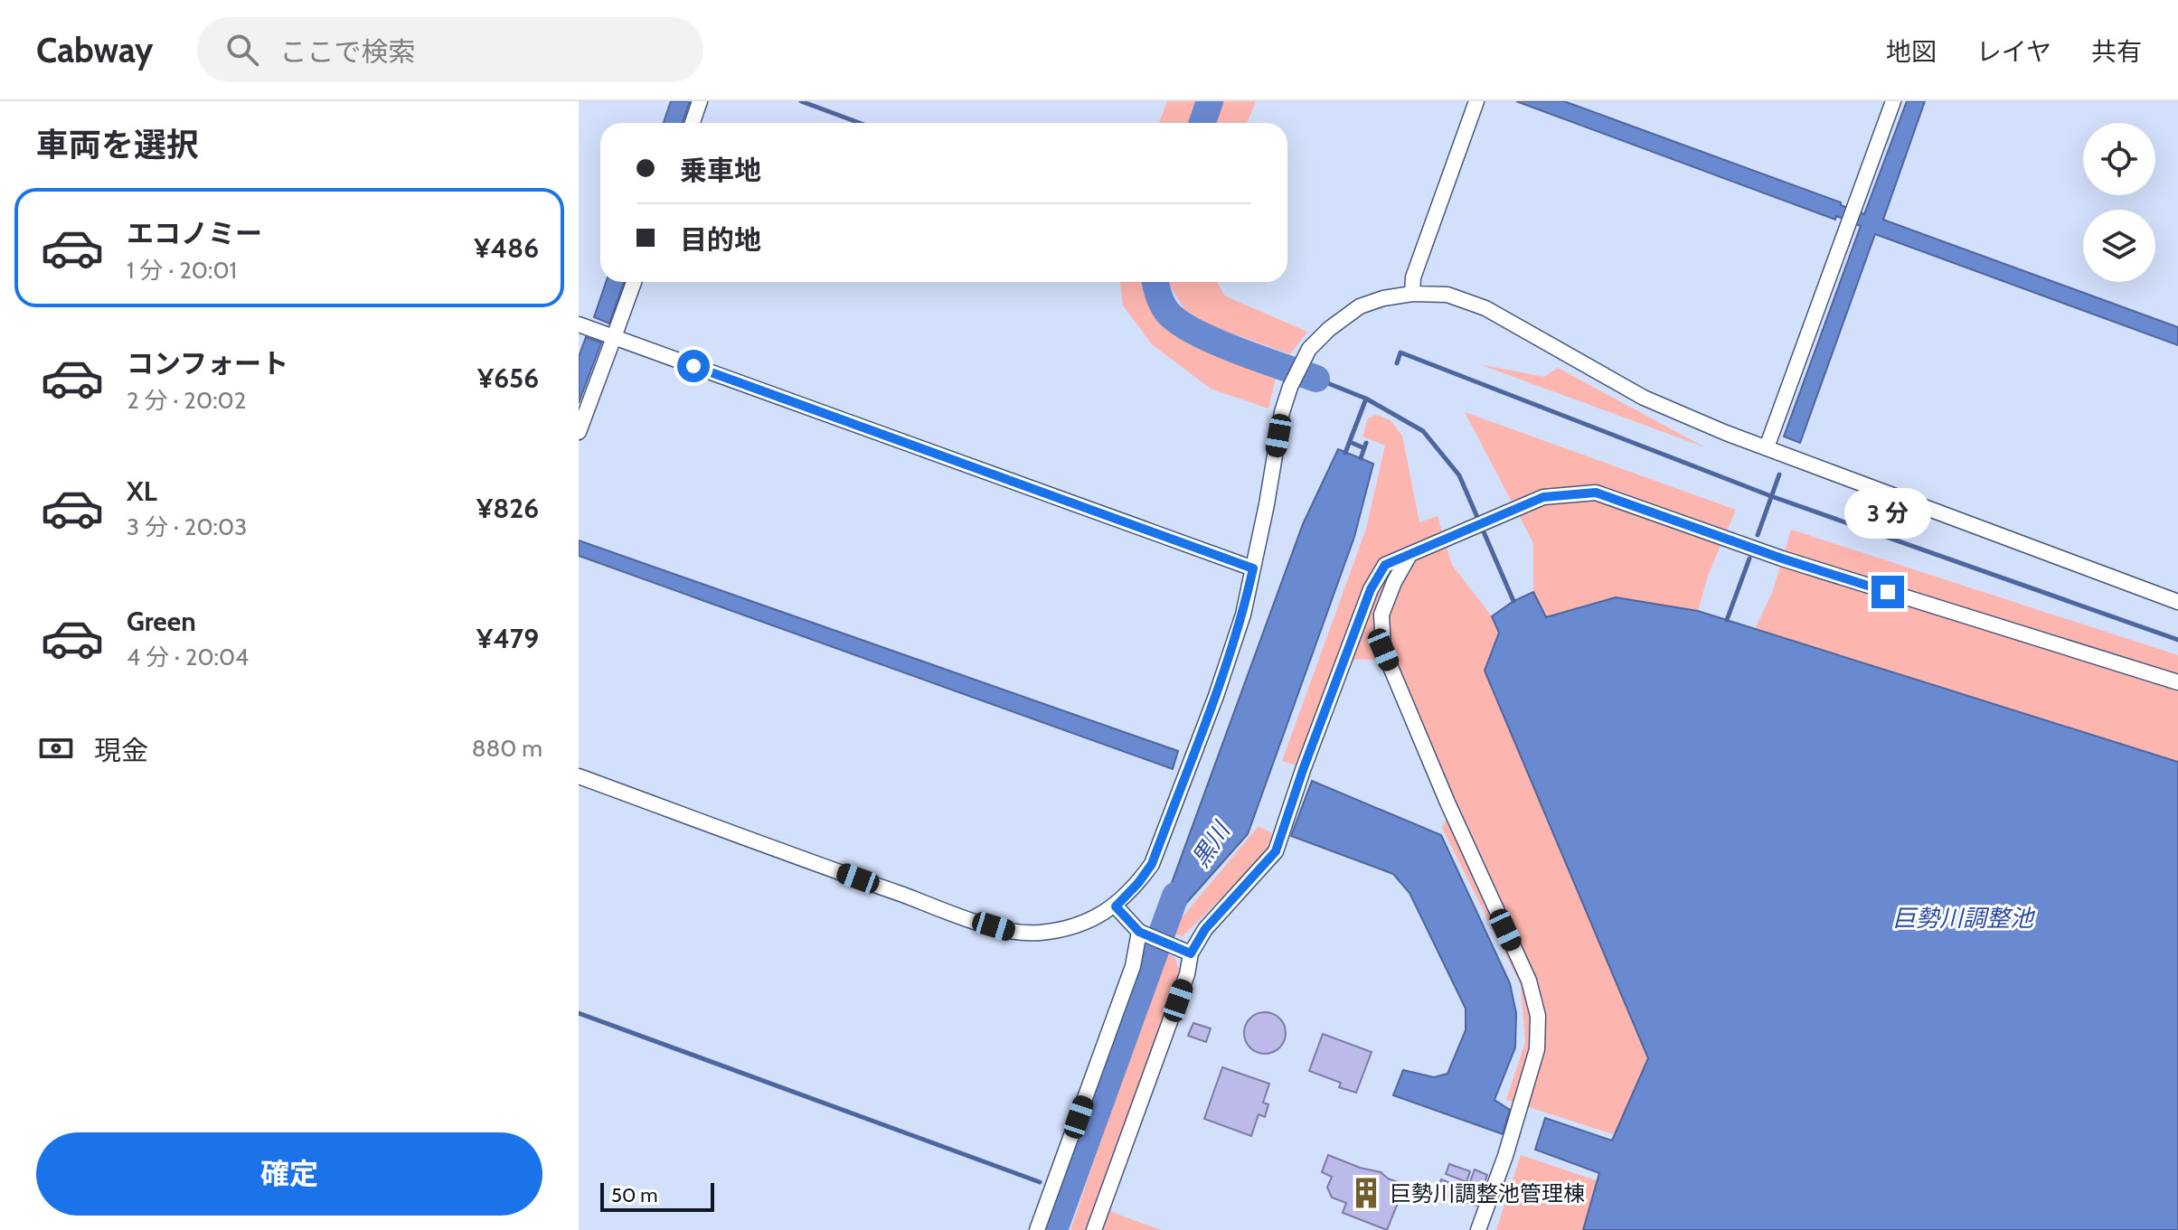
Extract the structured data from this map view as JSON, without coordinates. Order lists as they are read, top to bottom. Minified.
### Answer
{"water":["黒川","巨勢川調整池"],"places":{"building":["巨勢川調整池管理棟"]},"scale_bar":"50 m","page":{"header":"Cabway","search":"ここで検索","nav":["地図","レイヤ","共有"],"heading":"車両を選択","banner":["乗車地","目的地"],"list":[{"name":"エコノミー","note":"1 分 · 20:01","value":"¥486"},{"name":"コンフォート","note":"2 分 · 20:02","value":"¥656"},{"name":"XL","note":"3 分 · 20:03","value":"¥826"},{"name":"Green","note":"4 分 · 20:04","value":"¥479"}],"bubble":"3 分","pay":["現金","880 m"],"buttons":"確定","scale":"50 m"}}
